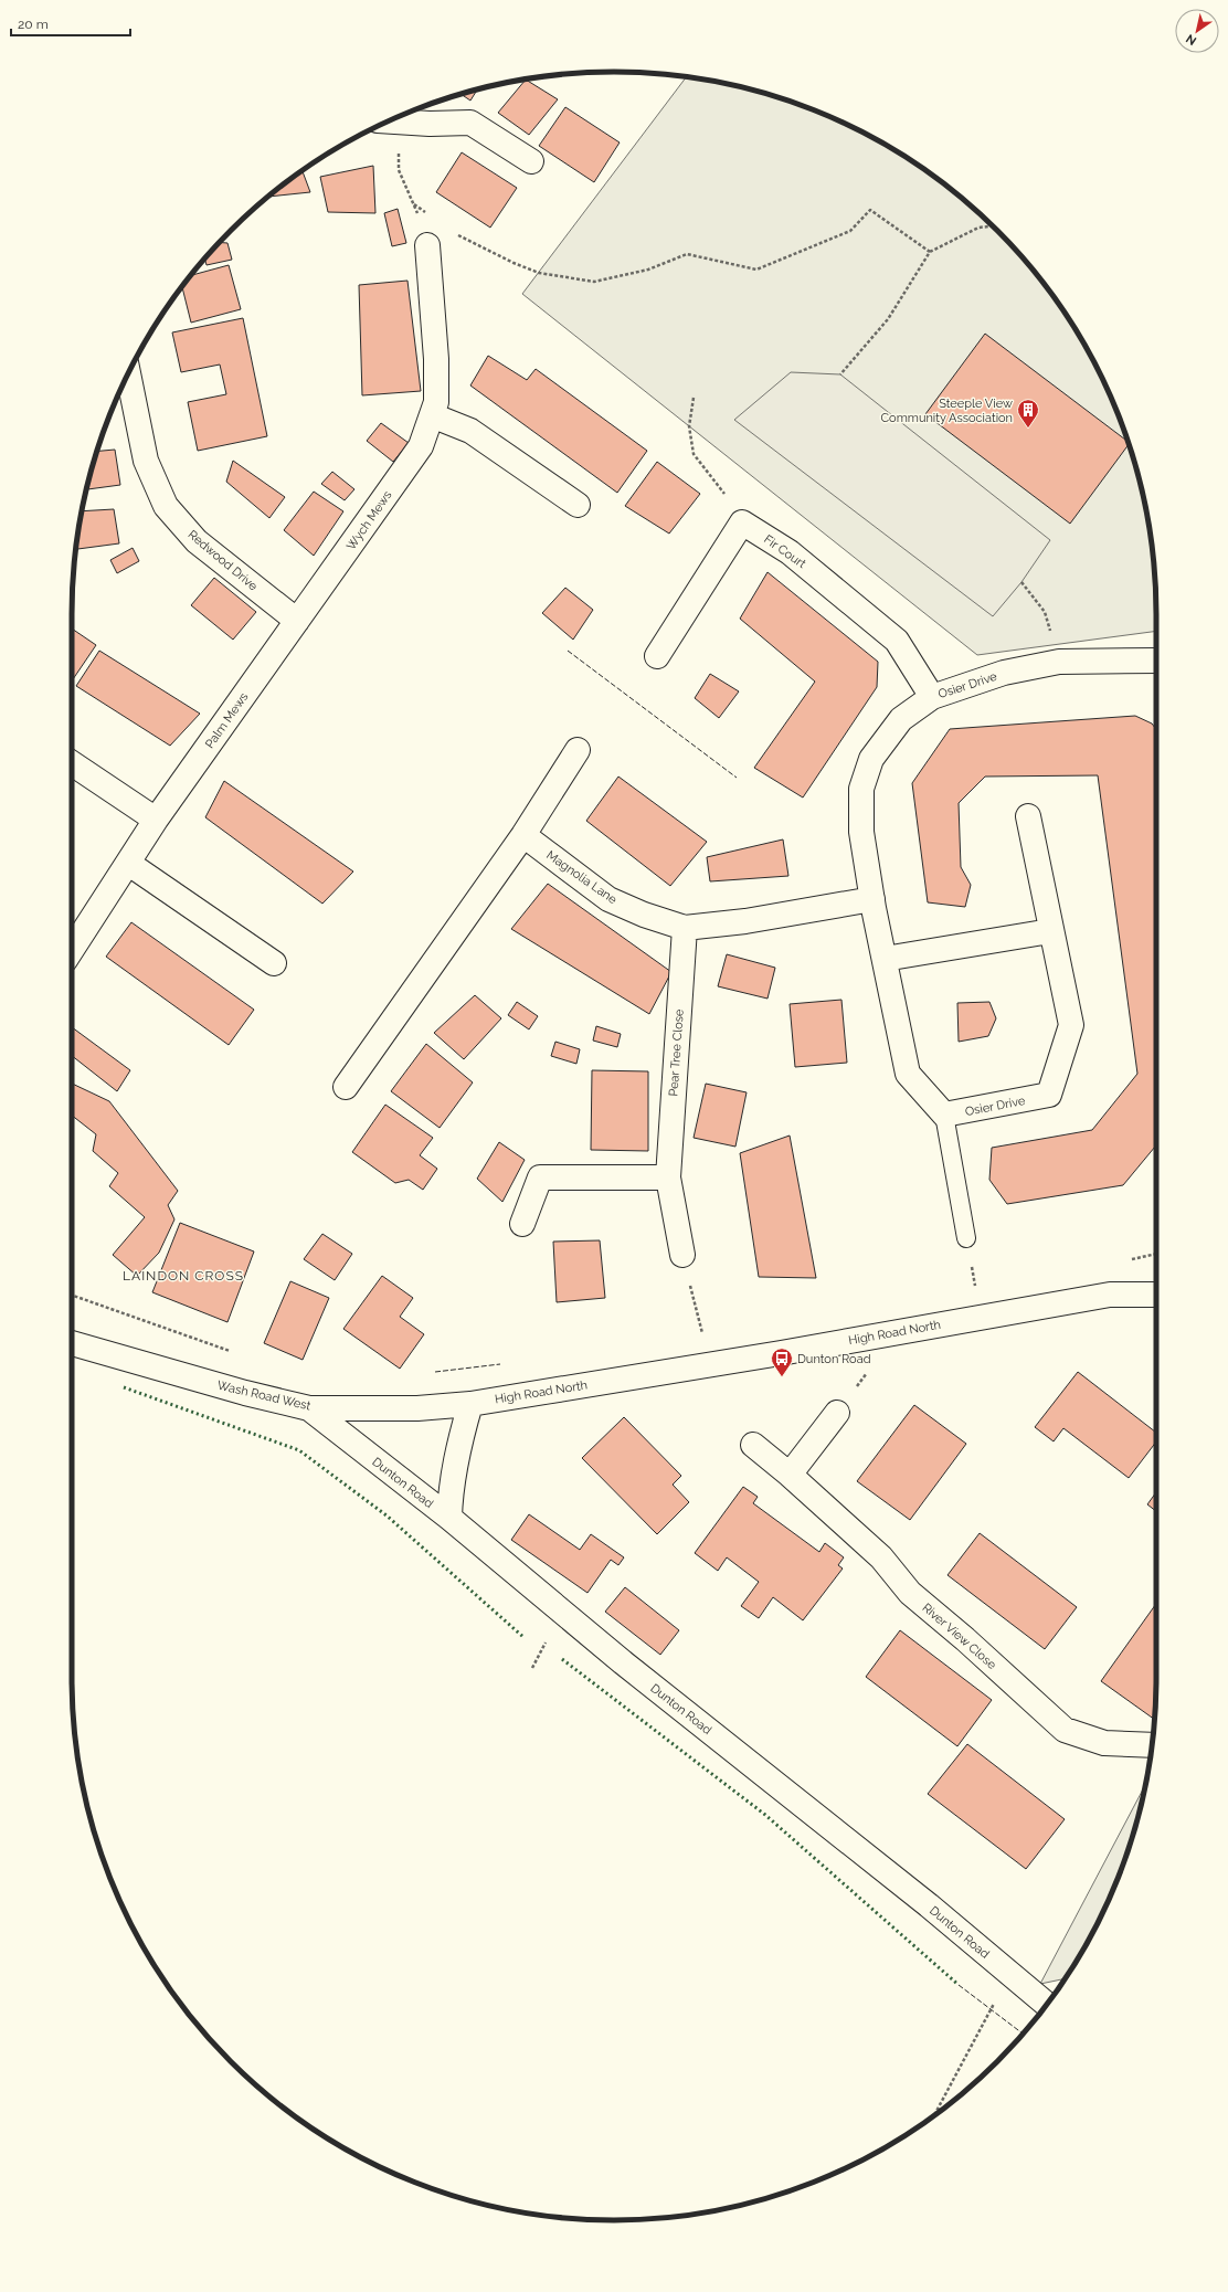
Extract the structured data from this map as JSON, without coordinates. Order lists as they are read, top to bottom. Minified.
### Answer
{"streets":{"street":["Wych Mews","Fir Court","Redwood Drive","Osier Drive","Palm Mews","Magnolia Lane","Pear Tree Close","High Road North","Wash Road West","Dunton Road","River View Close"]},"crossings":[["Wych Mews","Redwood Drive"],["Wych Mews","Palm Mews"],["Fir Court","Osier Drive"],["Redwood Drive","Palm Mews"],["Osier Drive","Magnolia Lane"],["Magnolia Lane","Pear Tree Close"],["High Road North","Wash Road West"],["Wash Road West","Dunton Road"]],"districts":["LAINDON CROSS"],"places":{"building":["Steeple View Community Association"],"bus stop":["Dunton Road"]},"scale_bar":"20 m","north":"bottom left"}
